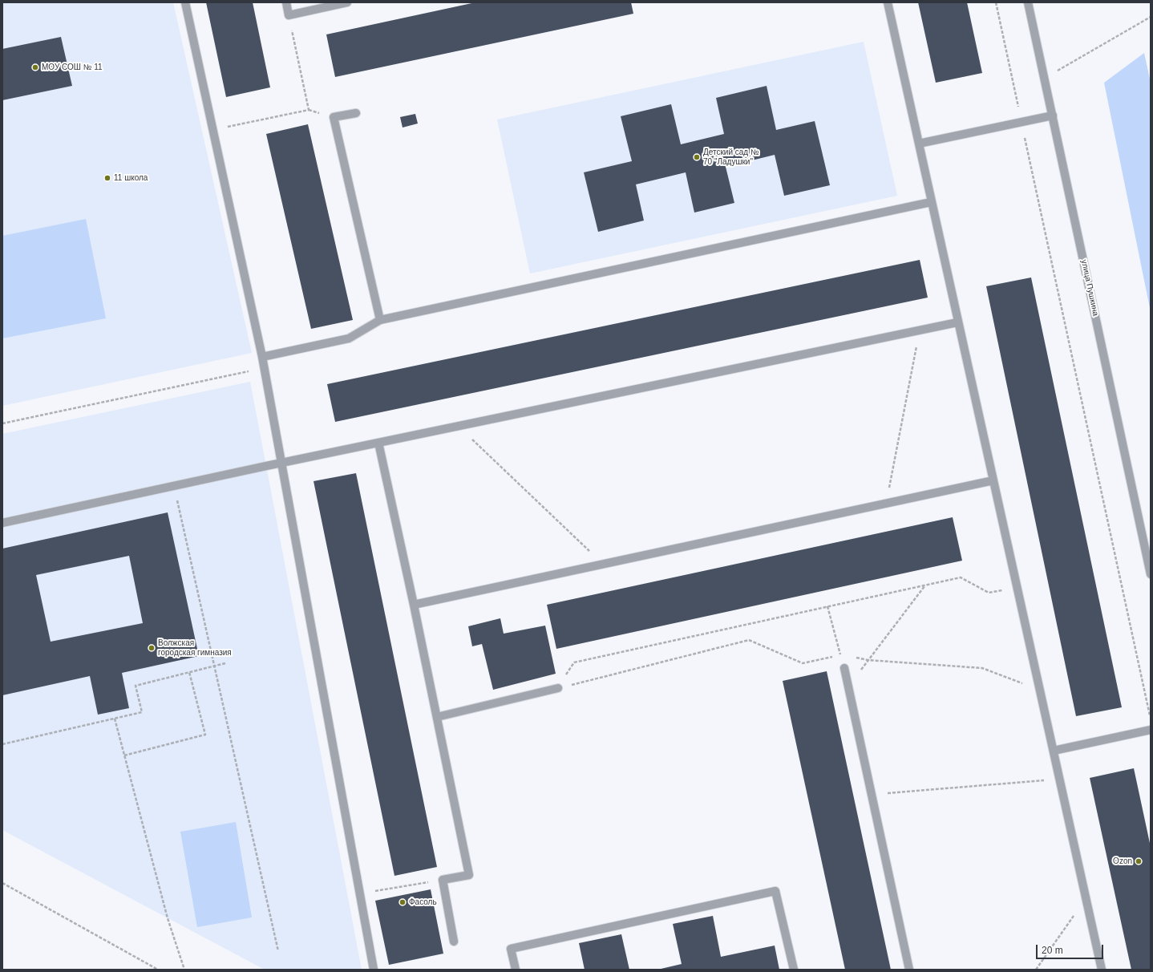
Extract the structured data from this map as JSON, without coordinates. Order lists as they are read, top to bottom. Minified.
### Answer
{"streets":{"street":["улица Пушкина"]},"places":["МОУ СОШ № 11","Детский сад № 70 \"Ладушки\"","11 школа","Волжская городская гимназия","Ozon","Фасоль"],"scale_bar":"20 m"}
